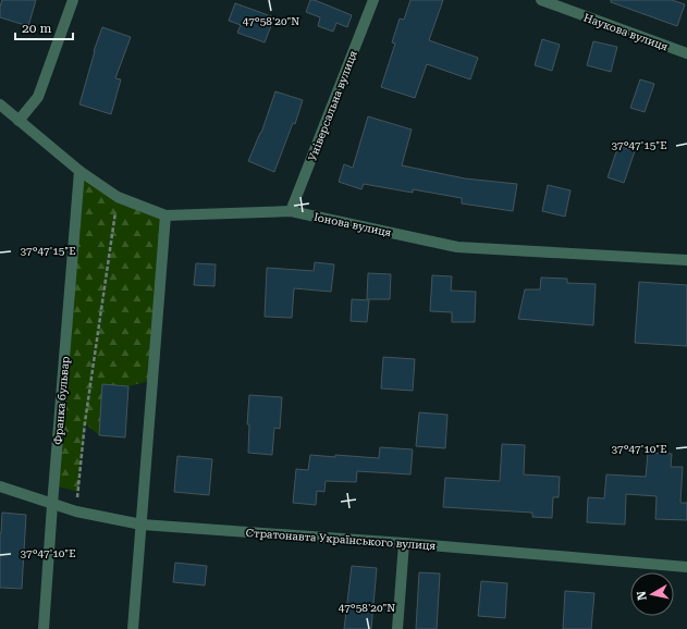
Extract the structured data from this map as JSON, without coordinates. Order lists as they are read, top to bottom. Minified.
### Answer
{"streets":{"street":["Наукова вулиця","Універсальна вулиця","Іонова вулиця","Франка бульвар","Стратонавта Українського вулиця"]},"crossings":[["Універсальна вулиця","Іонова вулиця"],["Іонова вулиця","Франка бульвар"],["Франка бульвар","Стратонавта Українського вулиця"]],"scale_bar":"20 m","north":"left","coordinates":["47°58'20\"N","37°47'15\"E","37°47'10\"E"]}
